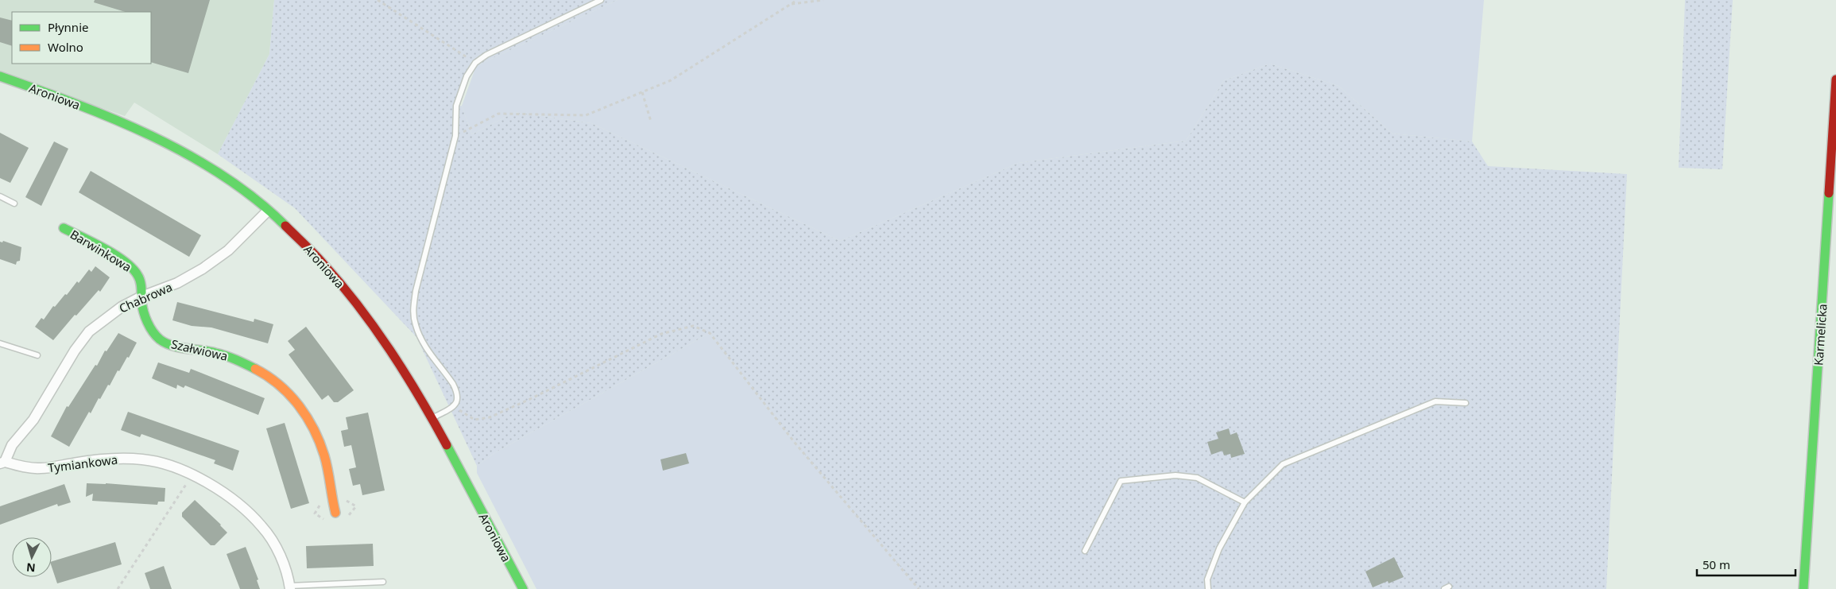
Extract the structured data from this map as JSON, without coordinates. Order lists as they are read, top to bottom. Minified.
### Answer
{"streets":{"street":["Aroniowa","Barwinkowa","Chabrowa","Karmelicka","Szałwiowa","Tymiankowa"]},"crossings":[["Aroniowa","Chabrowa"],["Barwinkowa","Chabrowa"],["Barwinkowa","Szałwiowa"],["Chabrowa","Szałwiowa"],["Chabrowa","Tymiankowa"]],"legend":["Płynnie","Wolno"],"scale_bar":"50 m","north":"bottom"}
